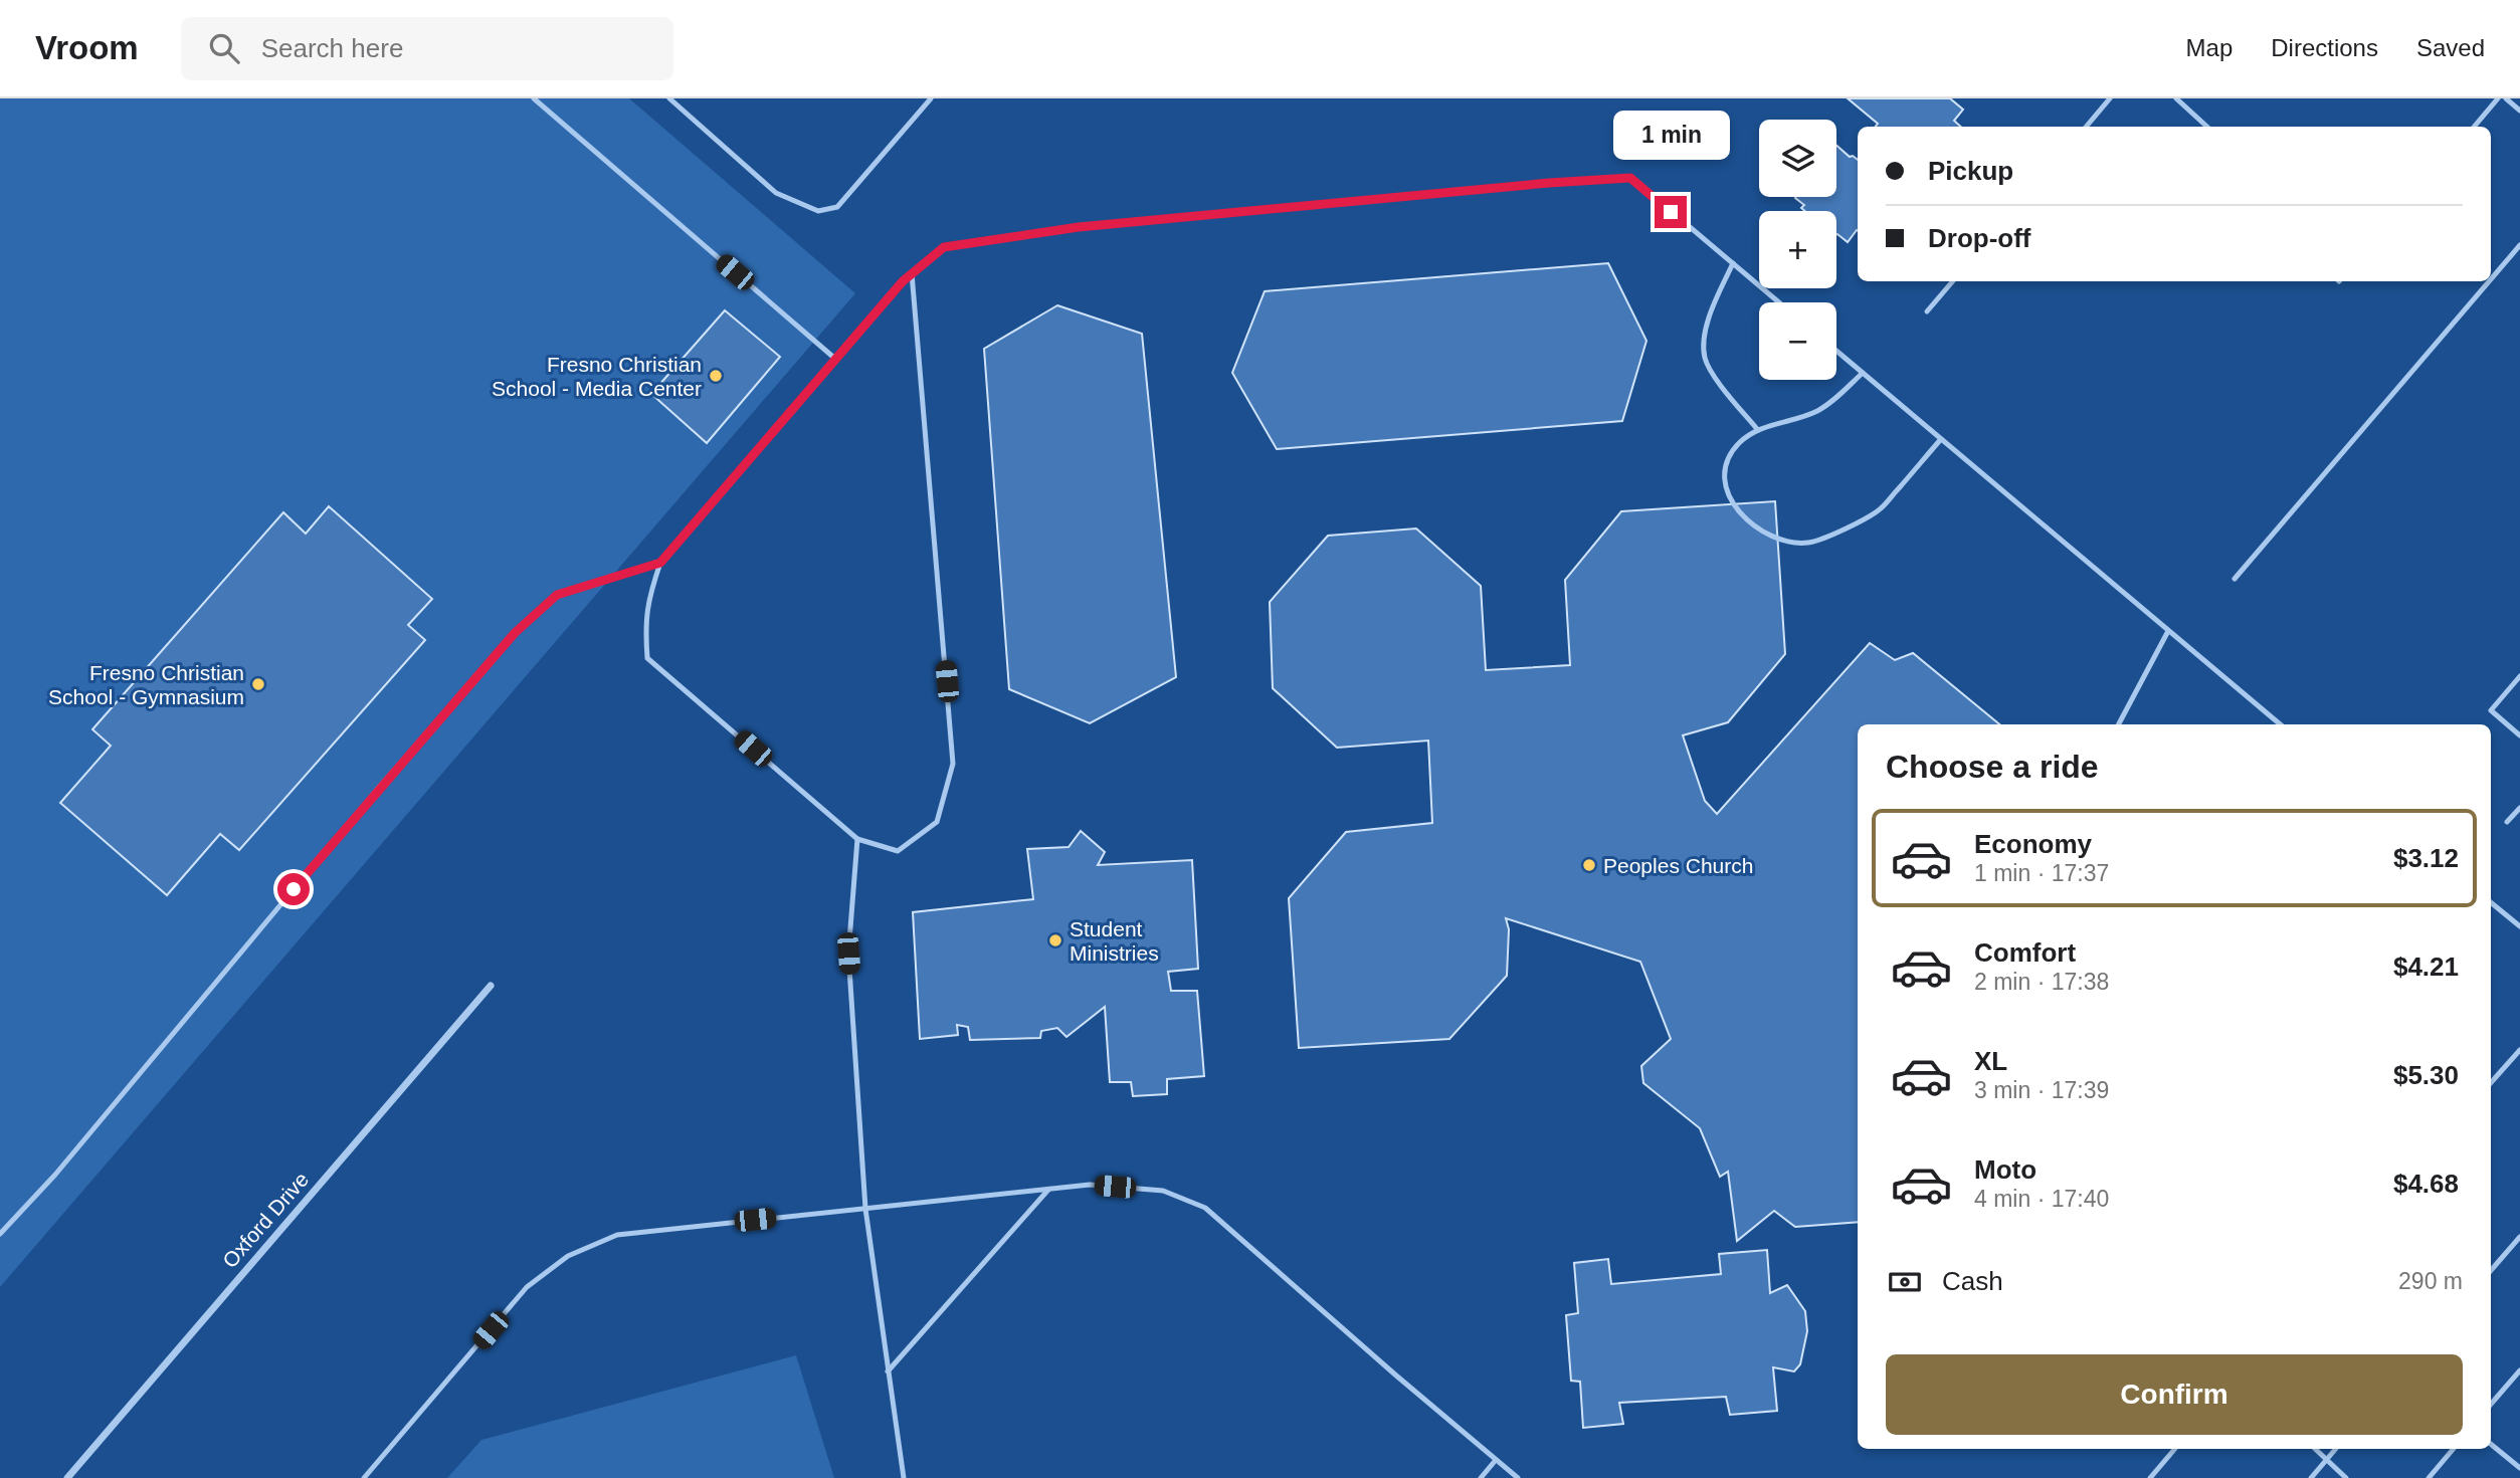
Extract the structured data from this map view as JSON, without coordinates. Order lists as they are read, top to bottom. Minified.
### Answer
{"streets":{"street":["Oxford Drive"]},"places":["Fresno Christian School - Media Center","Fresno Christian School - Gymnasium","Peoples Church","Student Ministries"],"page":{"header":"Vroom","search":"Search here","nav":["Map","Directions","Saved"],"bubble":"1 min","map_buttons":["+","−"],"banner":["Pickup","Drop-off"],"heading":"Choose a ride","list":[{"name":"Economy","note":"1 min · 17:37","value":"$3.12"},{"name":"Comfort","note":"2 min · 17:38","value":"$4.21"},{"name":"XL","note":"3 min · 17:39","value":"$5.30"},{"name":"Moto","note":"4 min · 17:40","value":"$4.68"}],"pay":["Cash","290 m"],"buttons":"Confirm"}}
